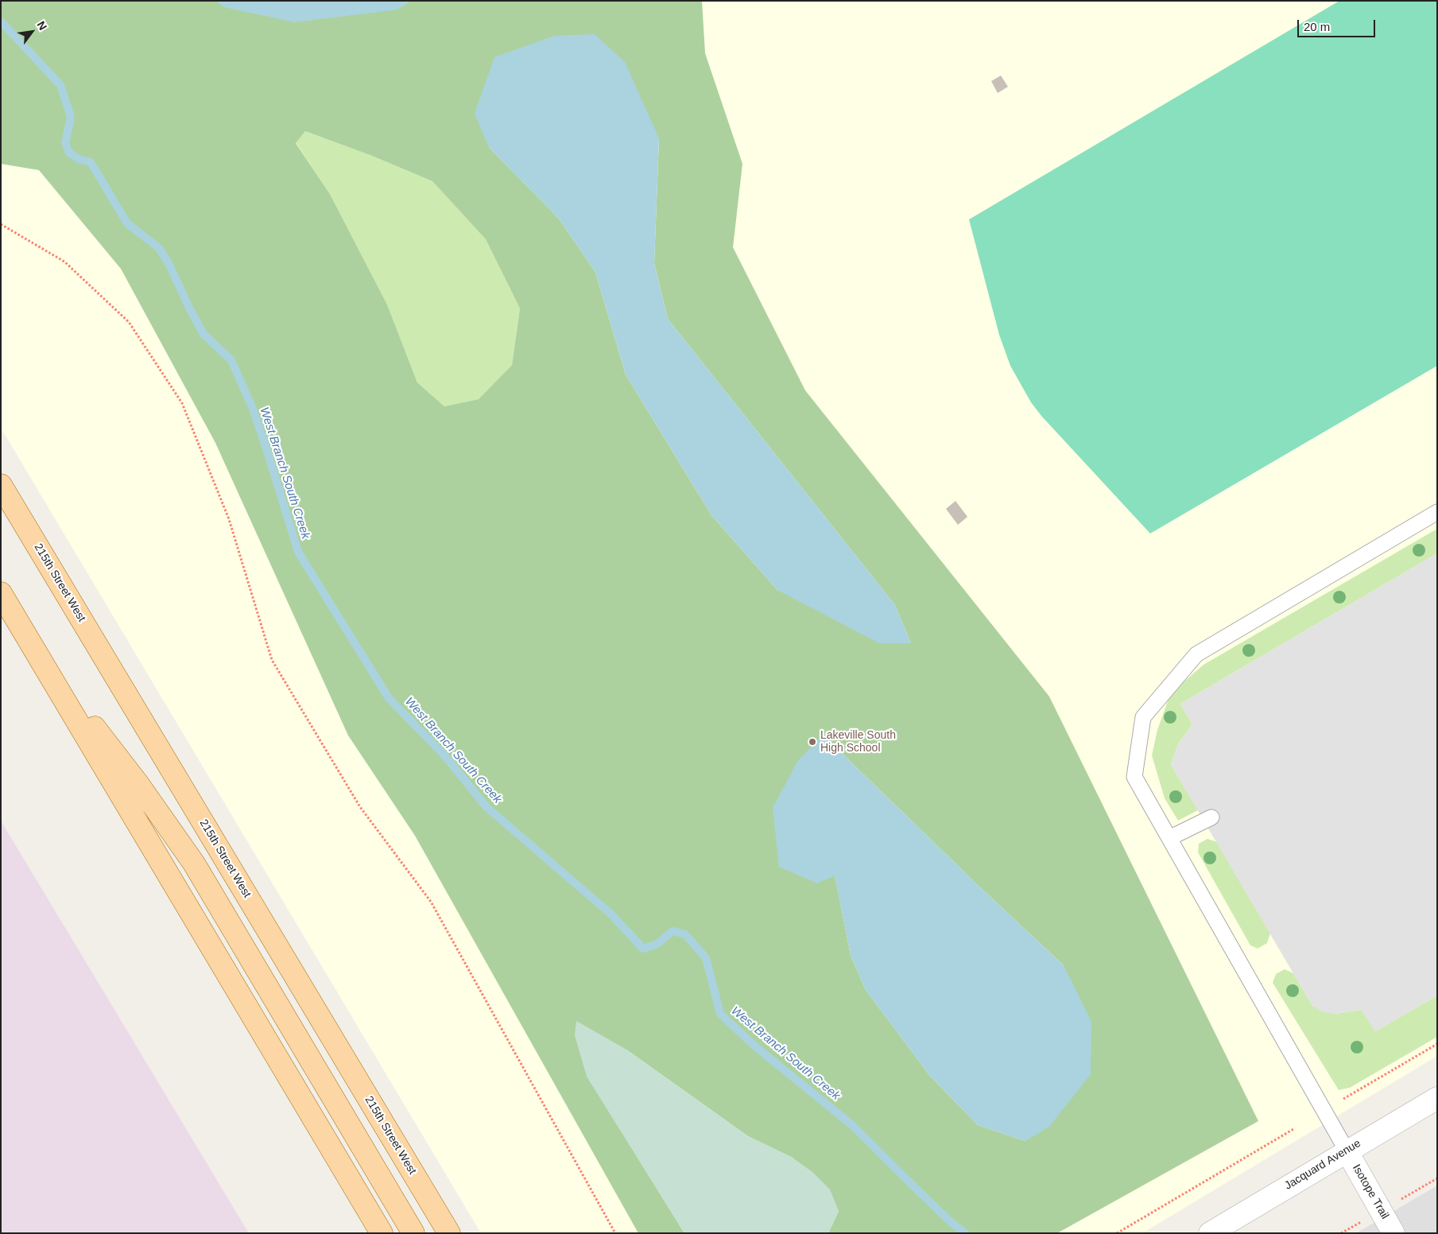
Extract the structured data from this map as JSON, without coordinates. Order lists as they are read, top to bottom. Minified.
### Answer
{"streets":{"main road":["215th Street West"],"street":["Jacquard Avenue","Isotope Trail"]},"crossings":[["Jacquard Avenue","Isotope Trail"]],"water":["West Branch South Creek"],"places":["Lakeville South High School"],"scale_bar":"20 m","north":"top right"}
